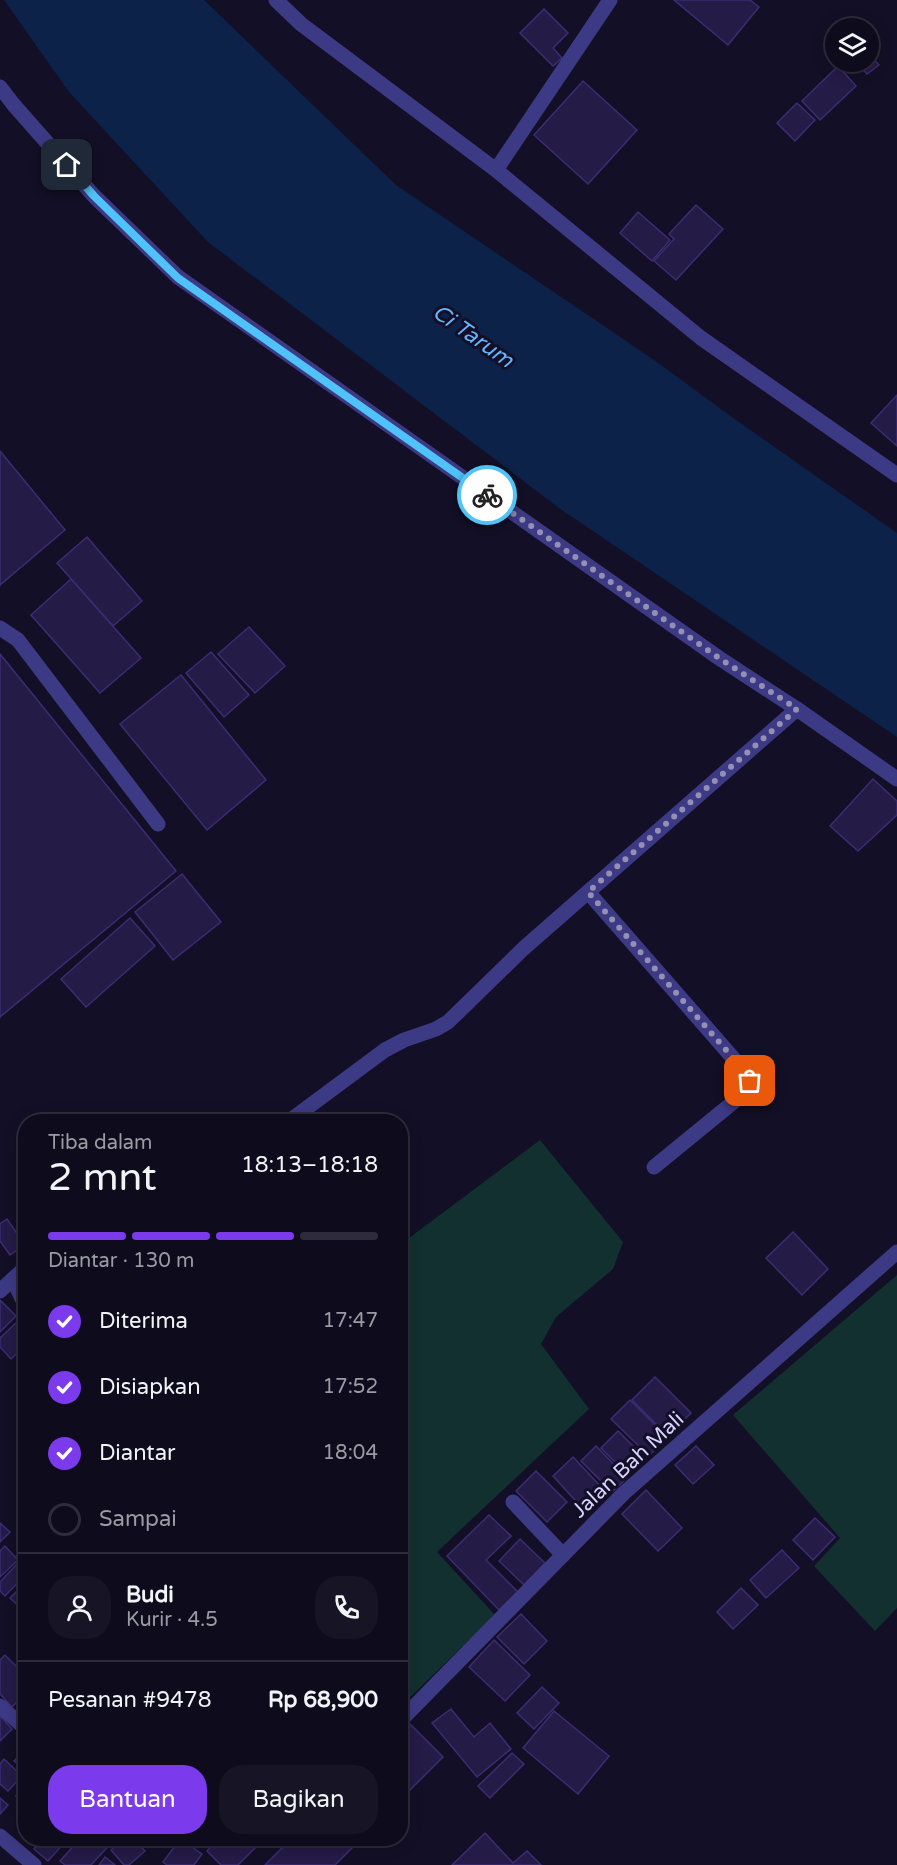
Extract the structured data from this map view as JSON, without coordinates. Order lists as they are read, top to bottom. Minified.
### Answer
{"streets":{"street":["Jalan Bah Mali"]},"water":["Ci Tarum"],"page":{"heading":["2 mnt","Tiba dalam","18:13–18:18"],"panel":["Budi","Kurir · 4.5","Pesanan #9478","Rp 68,900"],"bar":"Diantar · 130 m","list":[["Diterima","17:47"],["Disiapkan","17:52"],["Diantar","18:04"],"Sampai"],"buttons":["Bantuan","Bagikan"]}}
